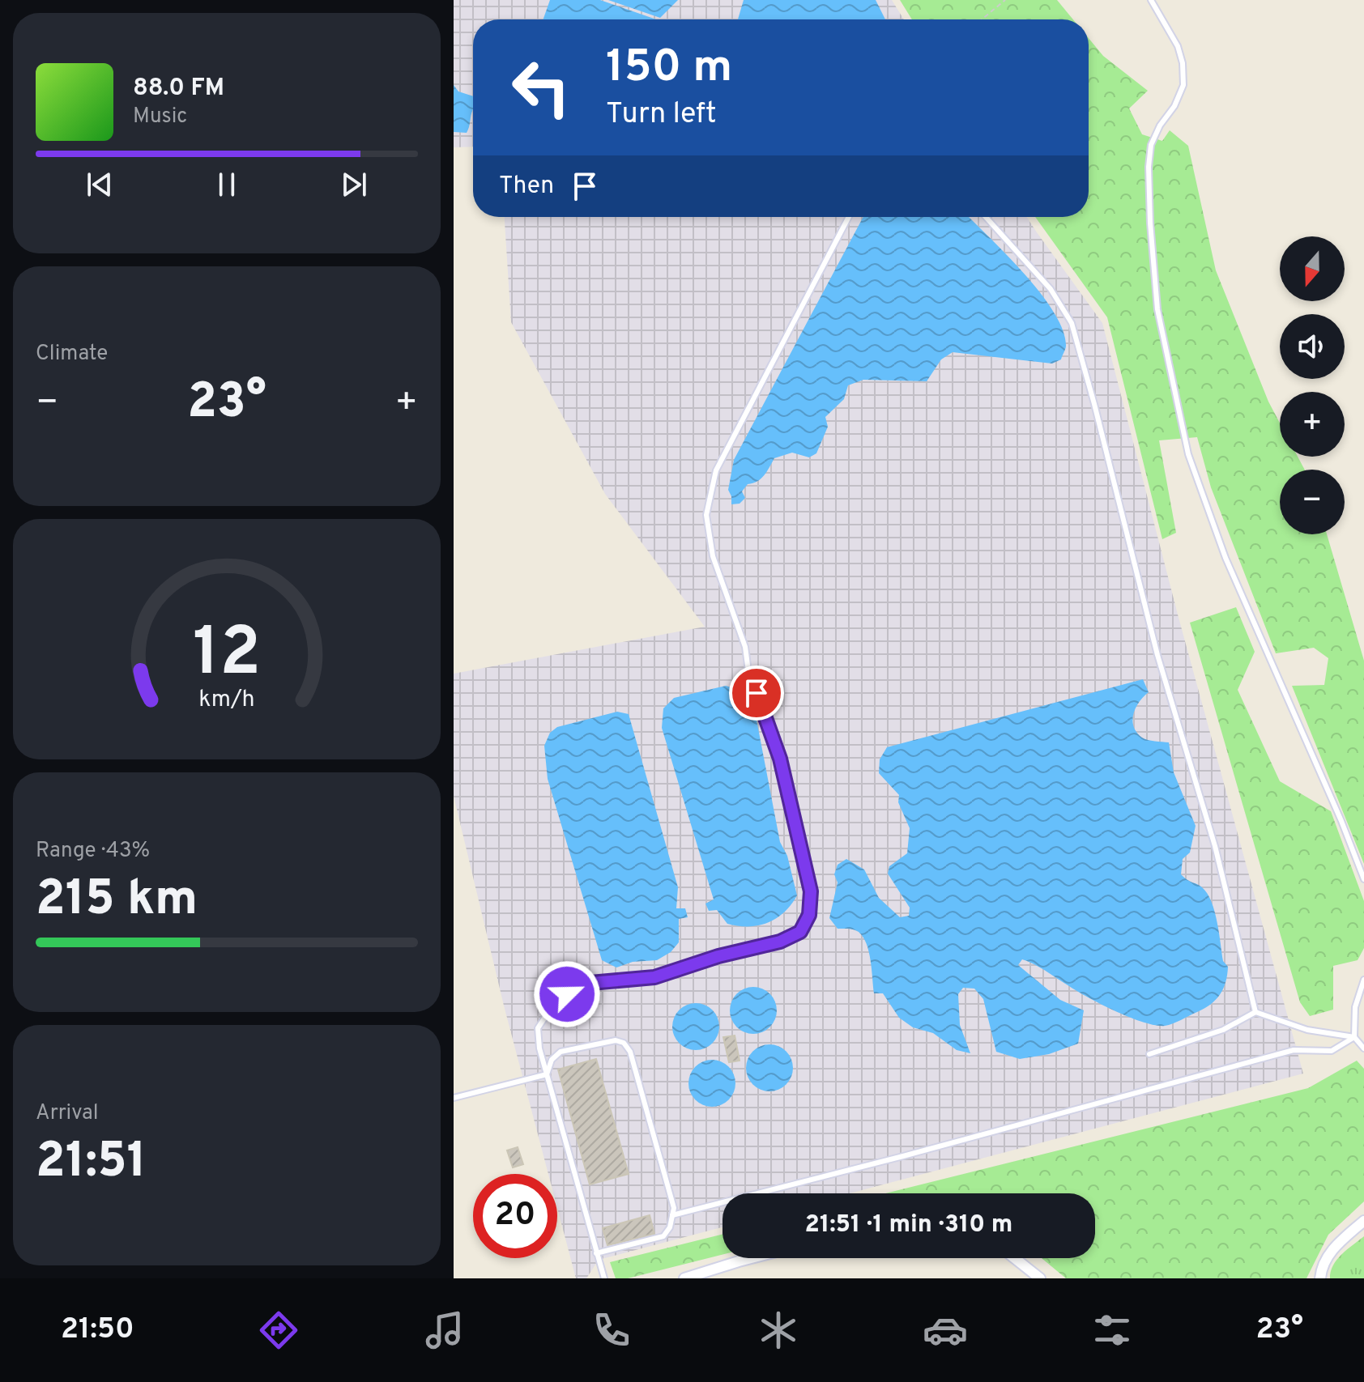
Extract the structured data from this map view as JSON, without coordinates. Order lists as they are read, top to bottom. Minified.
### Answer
{"north":"bottom","page":{"turn":["150 m","Turn left"],"song":["88.0 FM","Music"],"then":"Then","map_buttons":["+","−"],"tile":["Climate",["Range · 43%","215 km"],["Arrival","21:51"]],"heat":["−","23°","+"],"limit":"20","trip":"21:51 · 1 min · 310 m","tabs":["21:50","23°"],"gauge":["12","km/h"]}}
